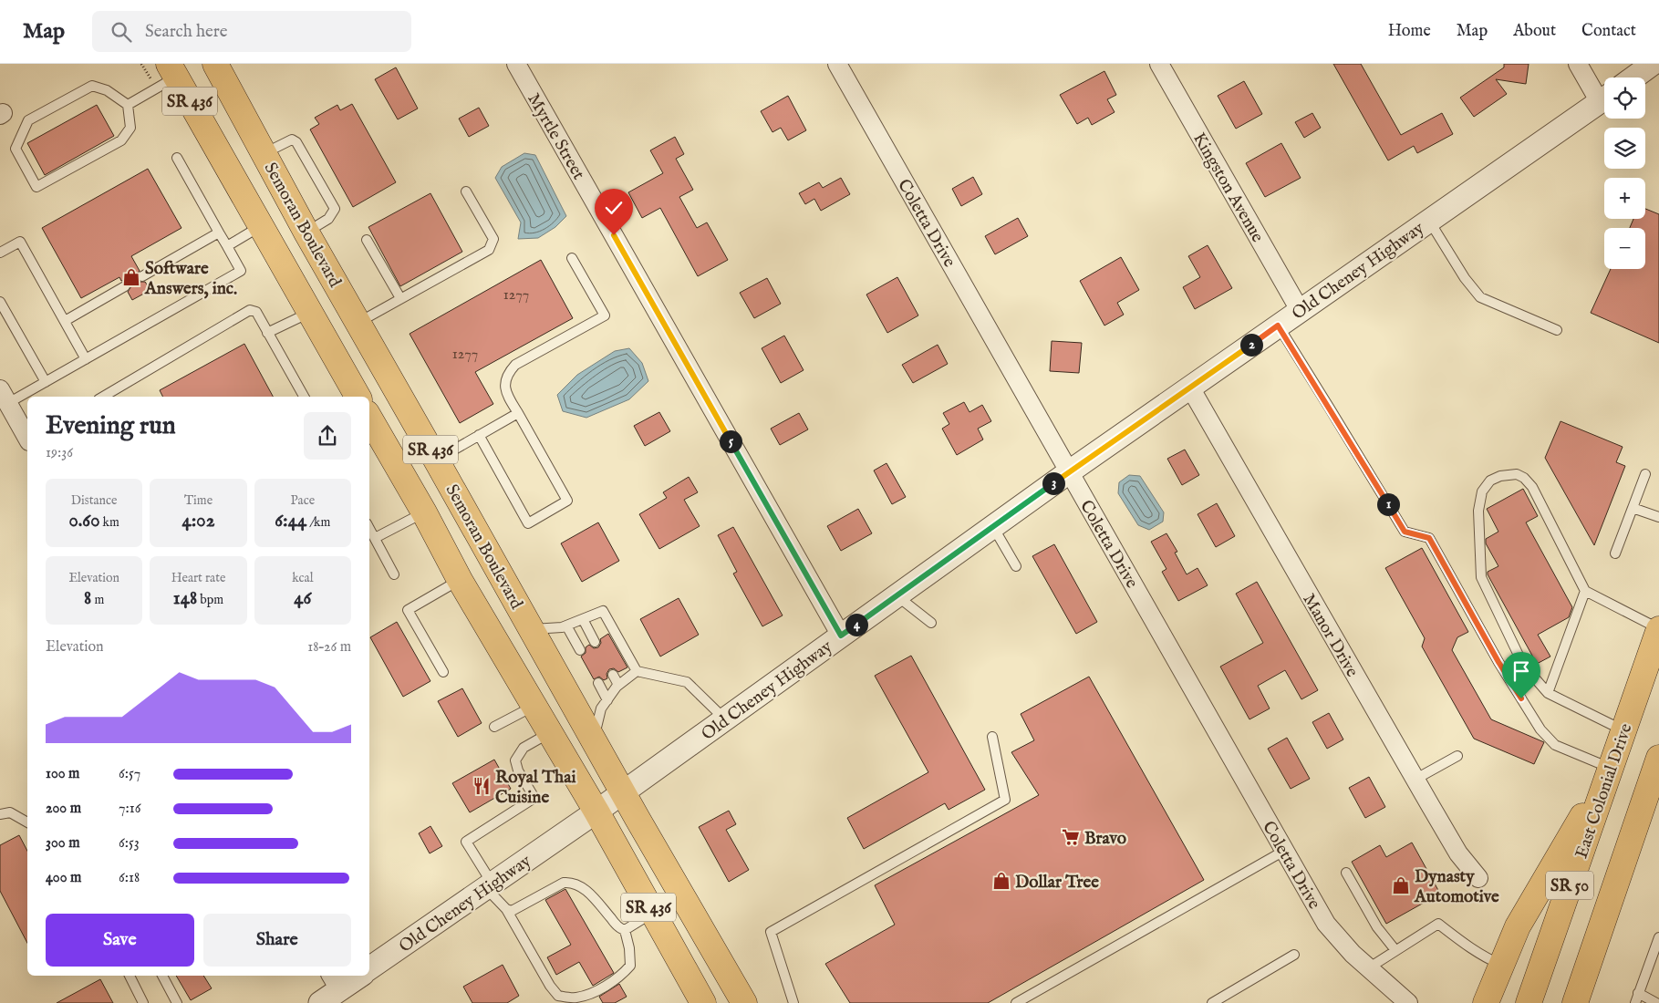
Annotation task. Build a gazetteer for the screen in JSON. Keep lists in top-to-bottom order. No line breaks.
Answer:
{"streets":{"main road":["SR 436","Semoran Boulevard","East Colonial Drive","SR 50"],"street":["Myrtle Street","Kingston Avenue","Coletta Drive","Old Cheney Highway","Manor Drive"]},"crossings":[["SR 436","Old Cheney Highway"],["Myrtle Street","Old Cheney Highway"],["Kingston Avenue","Old Cheney Highway"],["Coletta Drive","Old Cheney Highway"],["Semoran Boulevard","Old Cheney Highway"],["Old Cheney Highway","Manor Drive"]],"places":{"shop":["Software Answers, inc.","Dollar Tree","Dynasty Automotive"],"restaurant":["Royal Thai Cuisine"],"supermarket":["Bravo"]},"house_numbers":["1277","1277"],"page":{"header":"Map","search":"Search here","nav":["Home","Map","About","Contact"],"map_buttons":["+","−"],"pins":["2","5","3","1","4"],"heading":["Evening run","19:36"],"stats":[["Distance","0.60 km"],["Time","4:02"],["Pace","6:44 /km"],["Elevation","8 m"],["Heart rate","148 bpm"],["kcal","46"]],"chart":["Elevation","18–26 m"],"list":[{"name":"100 m","note":"6:57"},{"name":"200 m","note":"7:16"},{"name":"300 m","note":"6:53"},{"name":"400 m","note":"6:18"}],"buttons":["Save","Share"]}}
